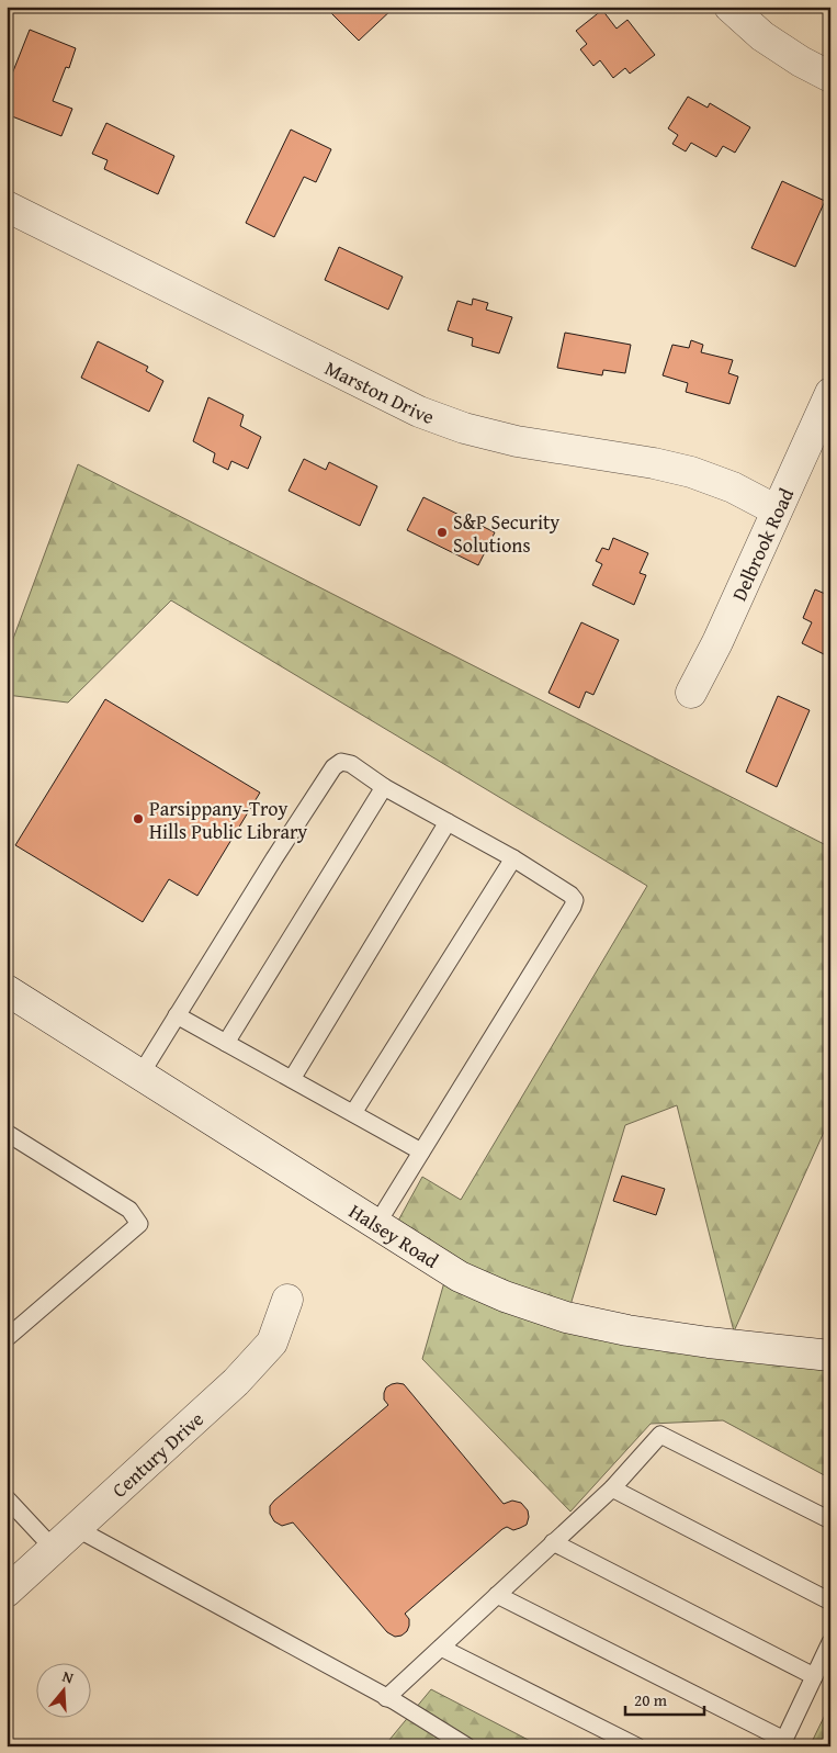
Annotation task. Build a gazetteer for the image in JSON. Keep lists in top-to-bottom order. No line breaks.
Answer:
{"streets":{"street":["Marston Drive","Delbrook Road","Halsey Road","Century Drive"]},"crossings":[["Marston Drive","Delbrook Road"]],"places":["S&P Security Solutions","Parsippany-Troy Hills Public Library"],"scale_bar":"20 m","north":"top"}
